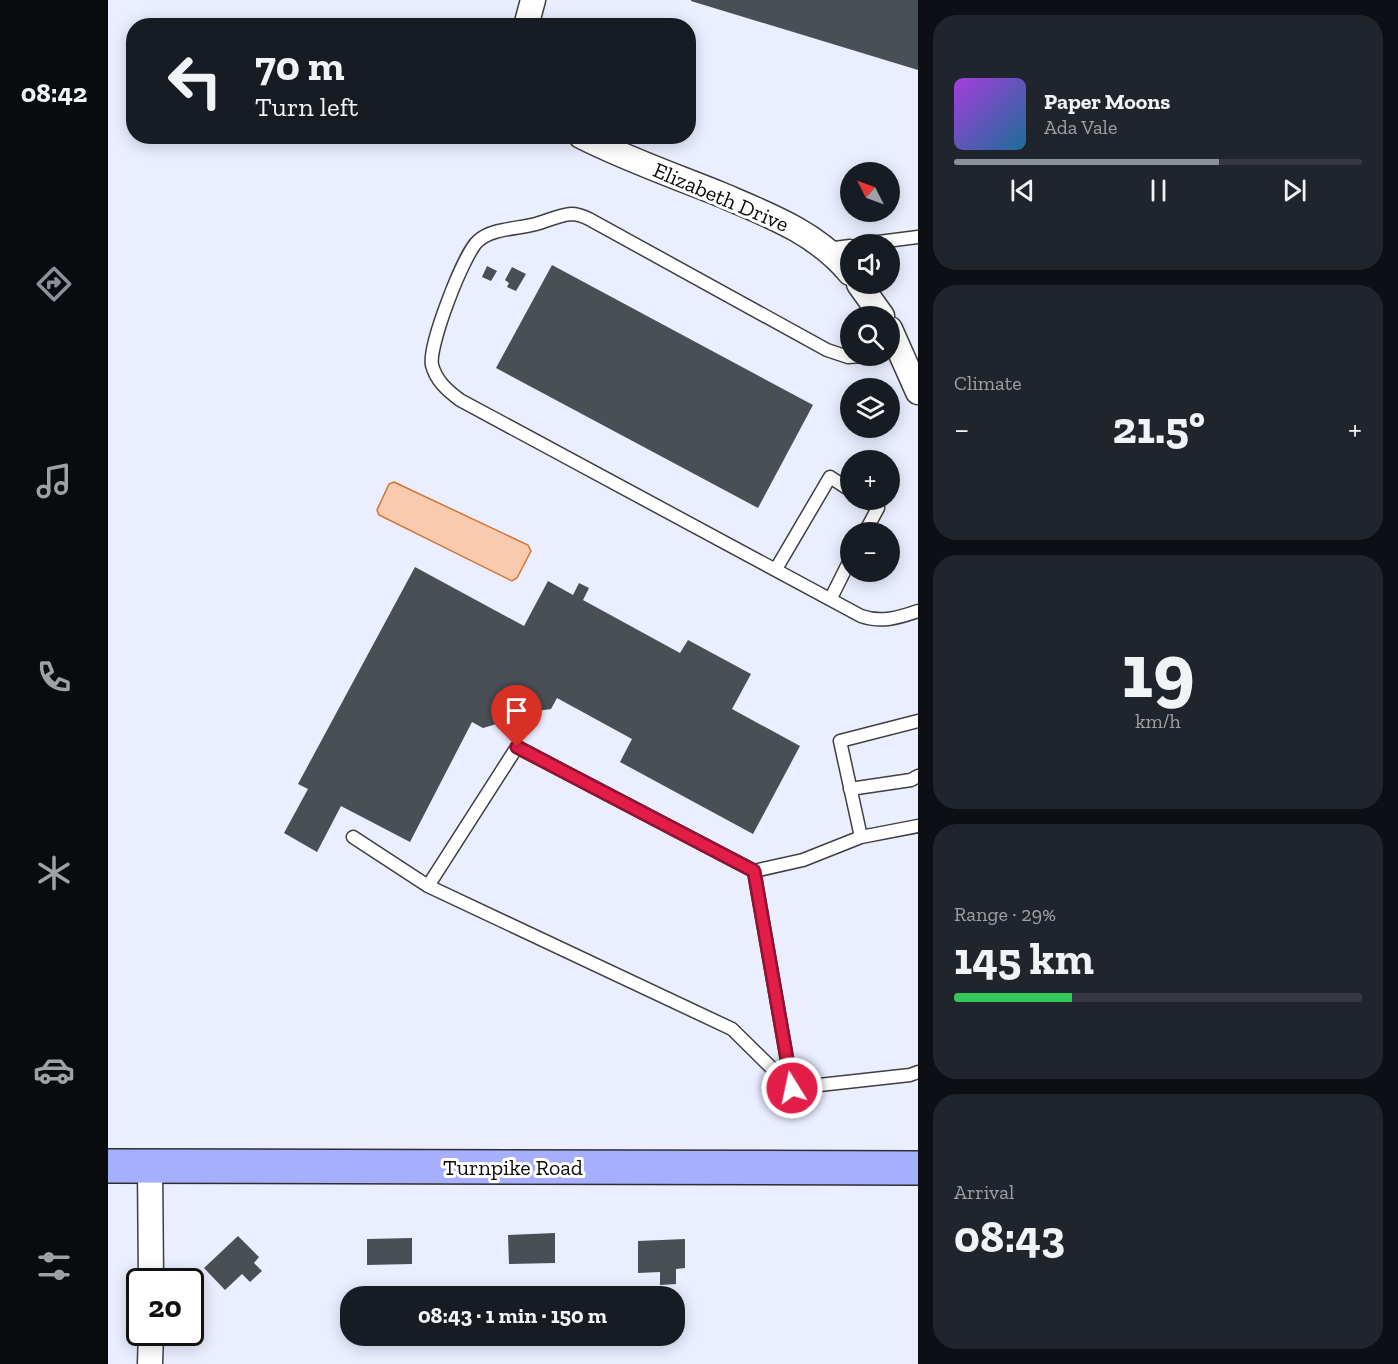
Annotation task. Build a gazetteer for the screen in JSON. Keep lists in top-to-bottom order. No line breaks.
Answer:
{"streets":{"main road":["Turnpike Road"],"street":["Elizabeth Drive"]},"north":"top left","page":{"tabs":"08:42","turn":["70 m","Turn left"],"song":["Paper Moons","Ada Vale"],"map_buttons":["+","−"],"tile":["Climate",["19","km/h"],["Range · 29%","145 km"],["Arrival","08:43"]],"heat":["−","21.5°","+"],"limit":"20","trip":"08:43 · 1 min · 150 m"}}
